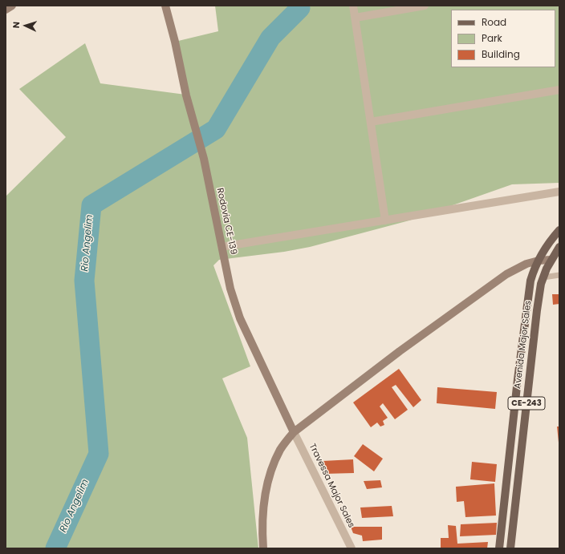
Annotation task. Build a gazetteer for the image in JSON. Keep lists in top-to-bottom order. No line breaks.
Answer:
{"streets":{"main road":["Avenida Major Sales","CE-243"],"street":["Rodovia CE-139","Travessa Major Sales"]},"crossings":[["Rodovia CE-139","Travessa Major Sales"],["Avenida Major Sales","CE-243"]],"water":["Rio Angelim"],"legend":["Road","Park","Building"],"north":"left"}
